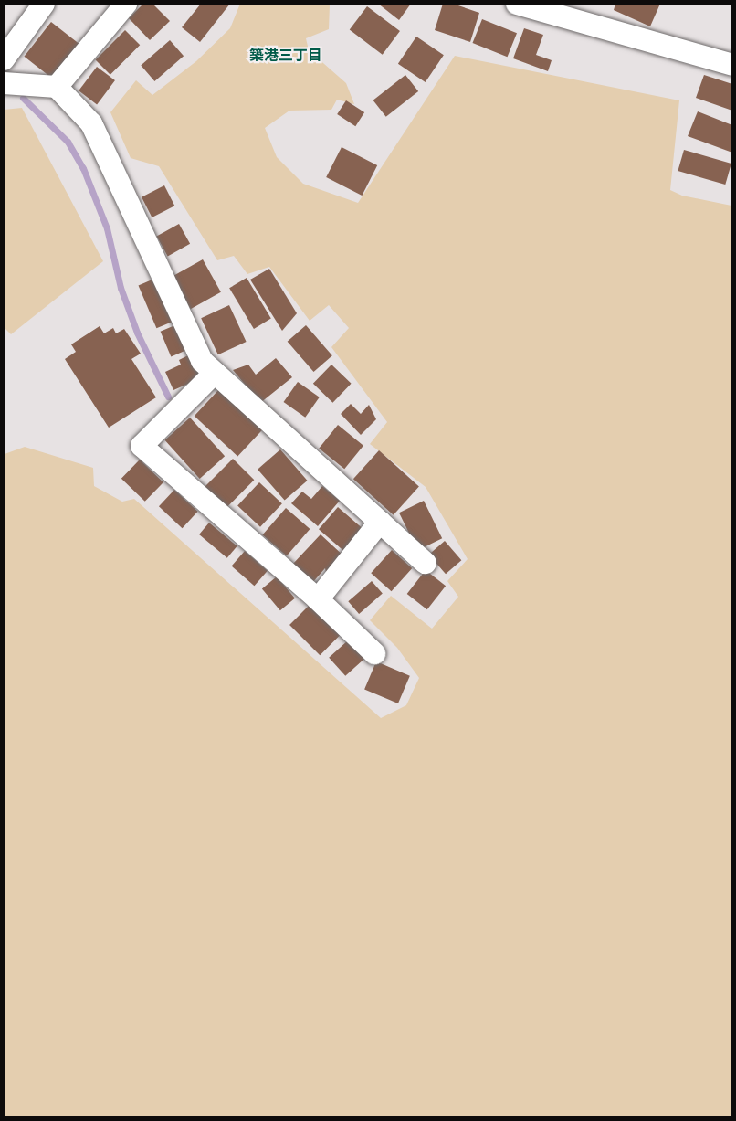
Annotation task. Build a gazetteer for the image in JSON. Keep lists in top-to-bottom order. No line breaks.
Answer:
{"districts":["築港三丁目"]}
